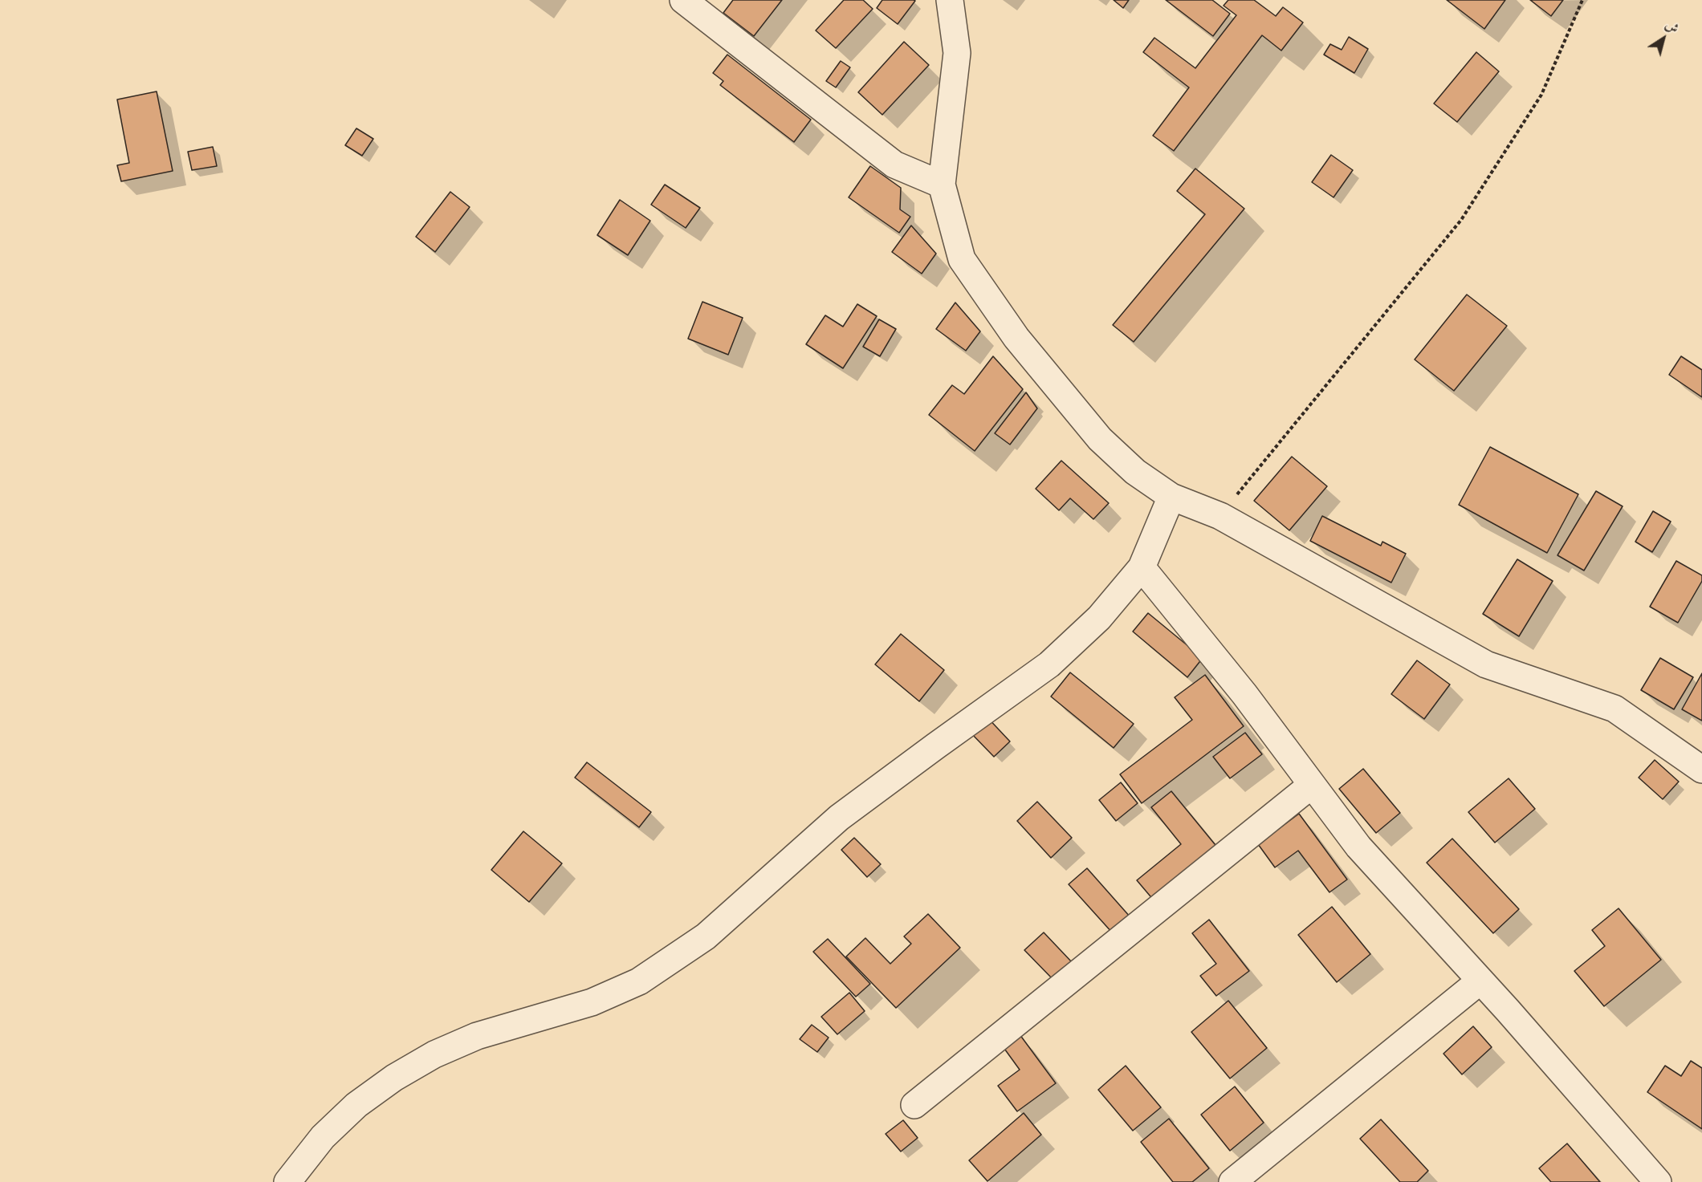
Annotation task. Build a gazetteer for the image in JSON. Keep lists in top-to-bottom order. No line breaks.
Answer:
{"north":"top right"}
